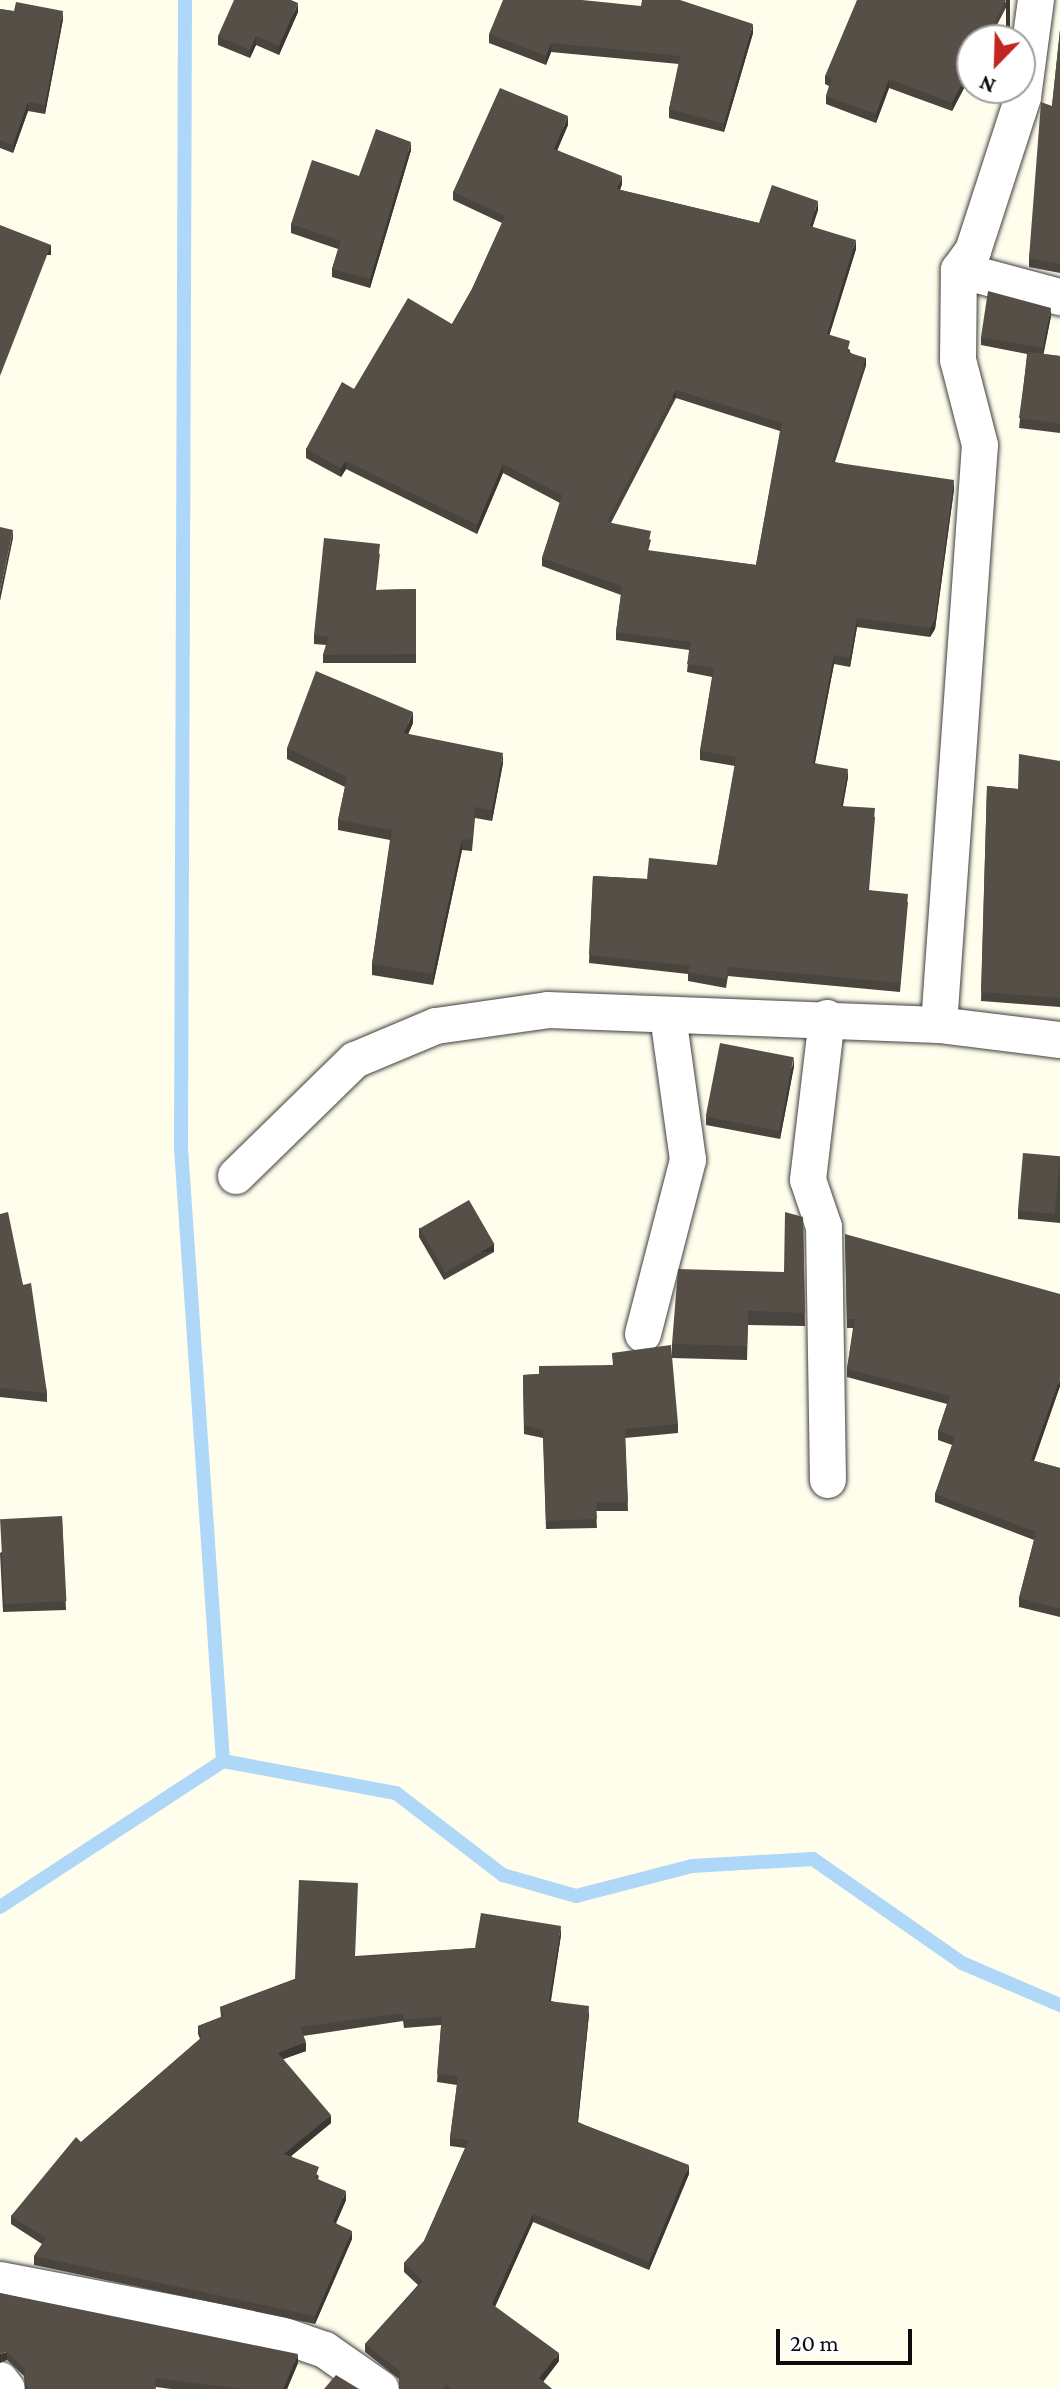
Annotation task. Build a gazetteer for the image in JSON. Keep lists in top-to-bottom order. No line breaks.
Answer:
{"scale_bar":"20 m","north":"bottom left"}
